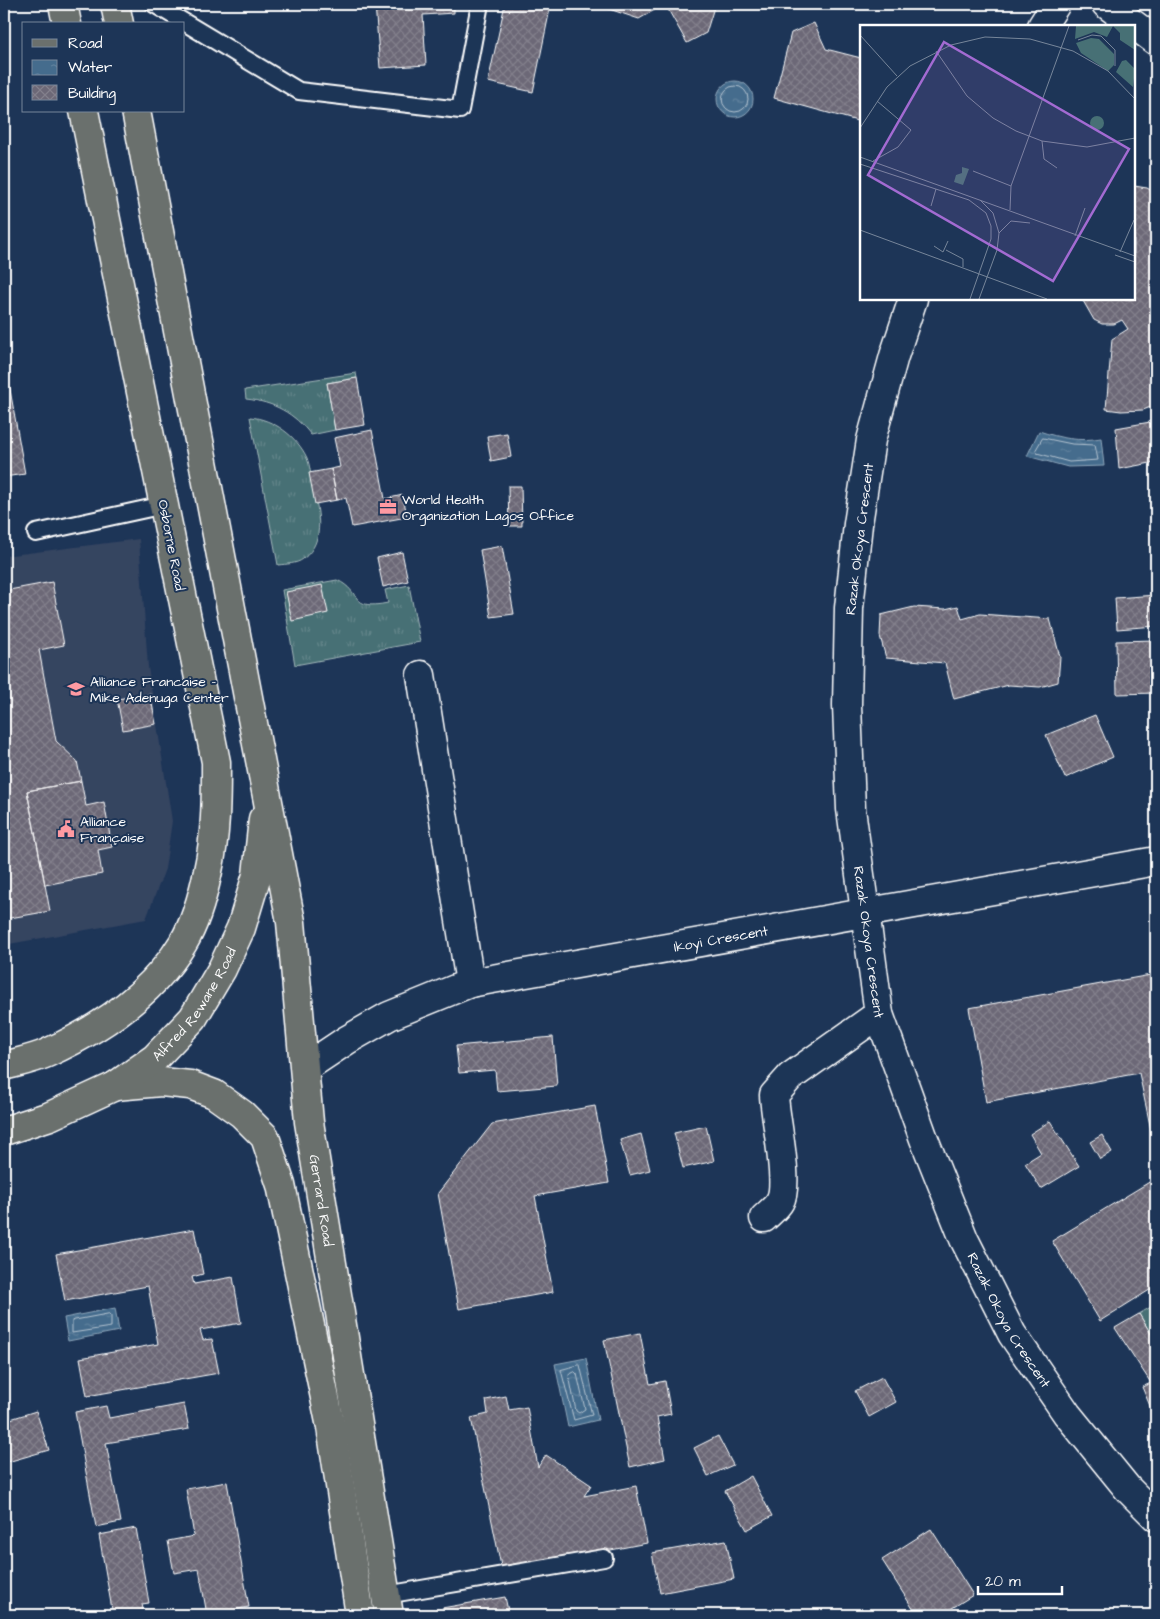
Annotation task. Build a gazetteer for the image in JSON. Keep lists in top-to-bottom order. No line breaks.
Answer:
{"streets":{"main road":["Osborne Road","Alfred Rewane Road","Gerrard Road"],"street":["Razak Okoya Crescent","Ikoyi Crescent"]},"crossings":[["Razak Okoya Crescent","Ikoyi Crescent"],["Ikoyi Crescent","Gerrard Road"],["Alfred Rewane Road","Gerrard Road"]],"places":{"office":["World Health Organization Lagos Office"],"school or university":["Alliance Francaise - Mike Adenuga Center"],"public building":["Alliance Française"]},"legend":["Road","Water","Building"],"scale_bar":"20 m"}
